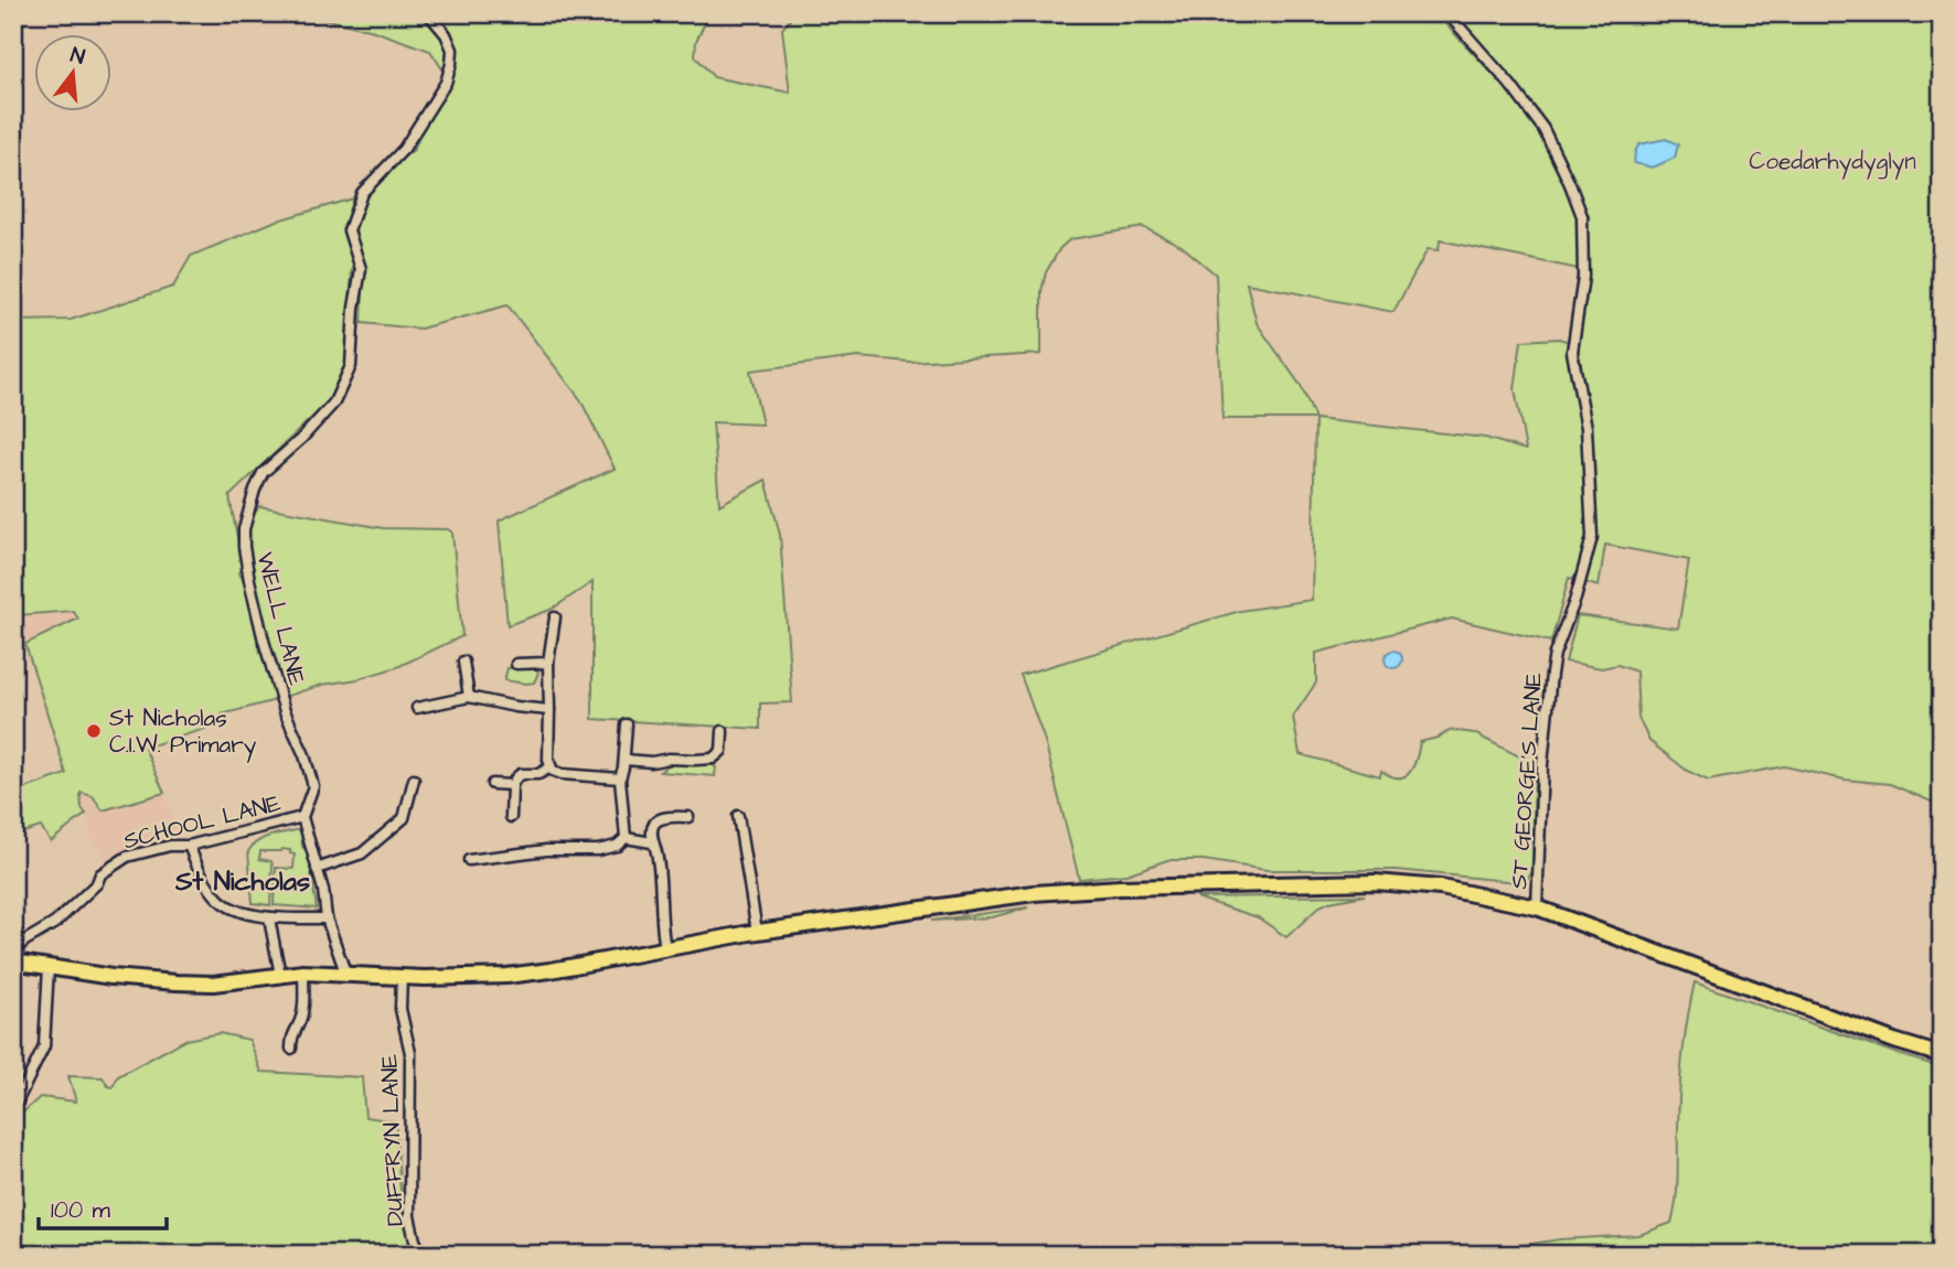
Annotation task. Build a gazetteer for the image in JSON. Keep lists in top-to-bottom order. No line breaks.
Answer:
{"streets":{"street":["WELL LANE","ST GEORGE'S LANE","SCHOOL LANE","DUFFRYN LANE"]},"crossings":[["WELL LANE","SCHOOL LANE"]],"districts":["St Nicholas"],"parks":["Coedarhydyglyn"],"places":["St Nicholas C.I.W. Primary"],"scale_bar":"100 m","north":"top"}
